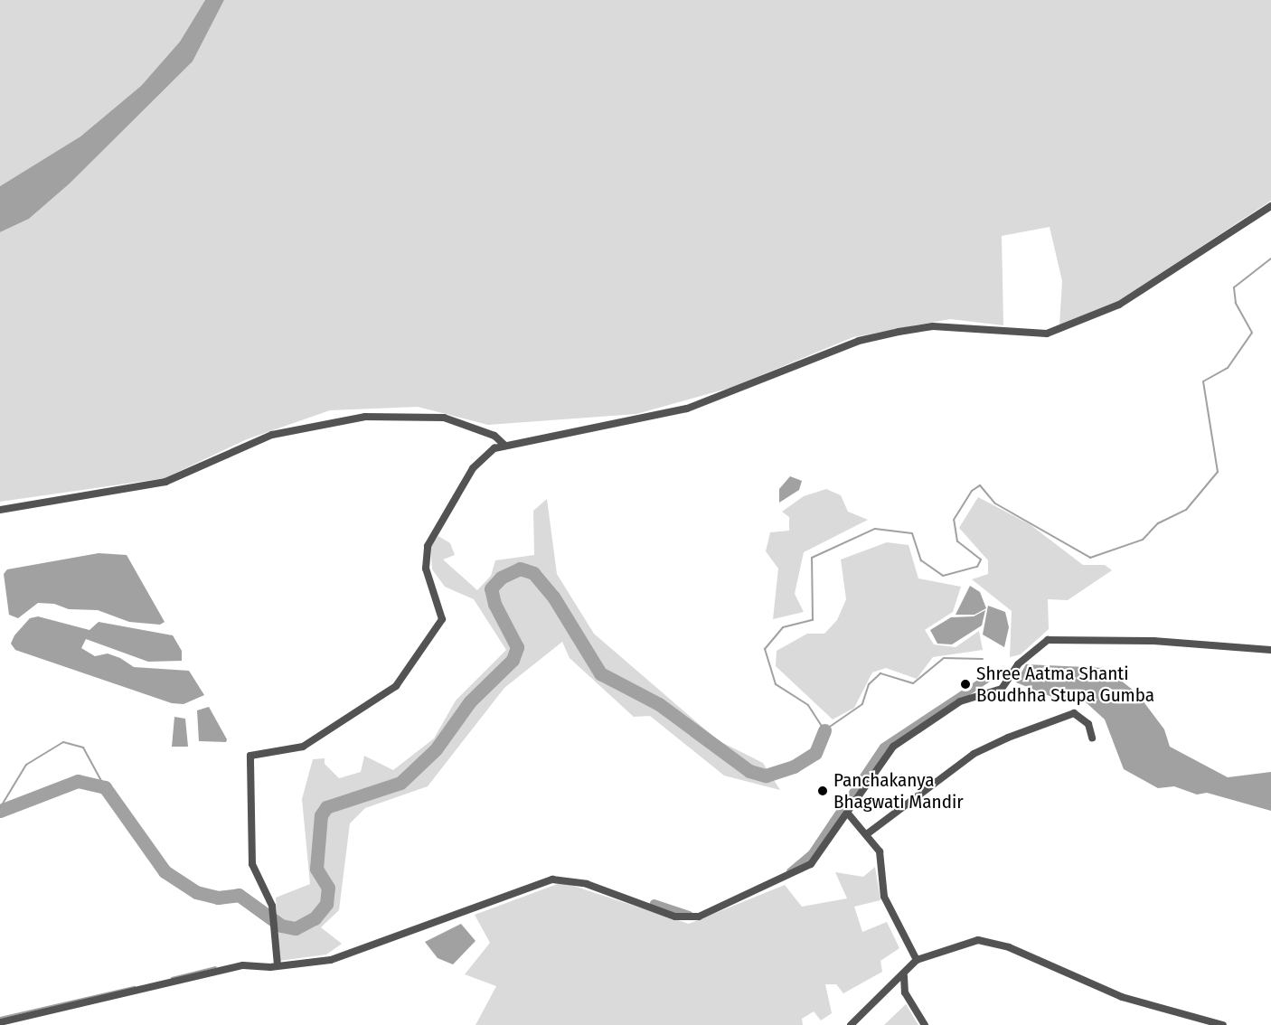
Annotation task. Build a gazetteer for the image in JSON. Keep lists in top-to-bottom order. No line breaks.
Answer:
{"places":["Shree Aatma Shanti Boudhha Stupa Gumba","Panchakanya Bhagwati Mandir"]}
